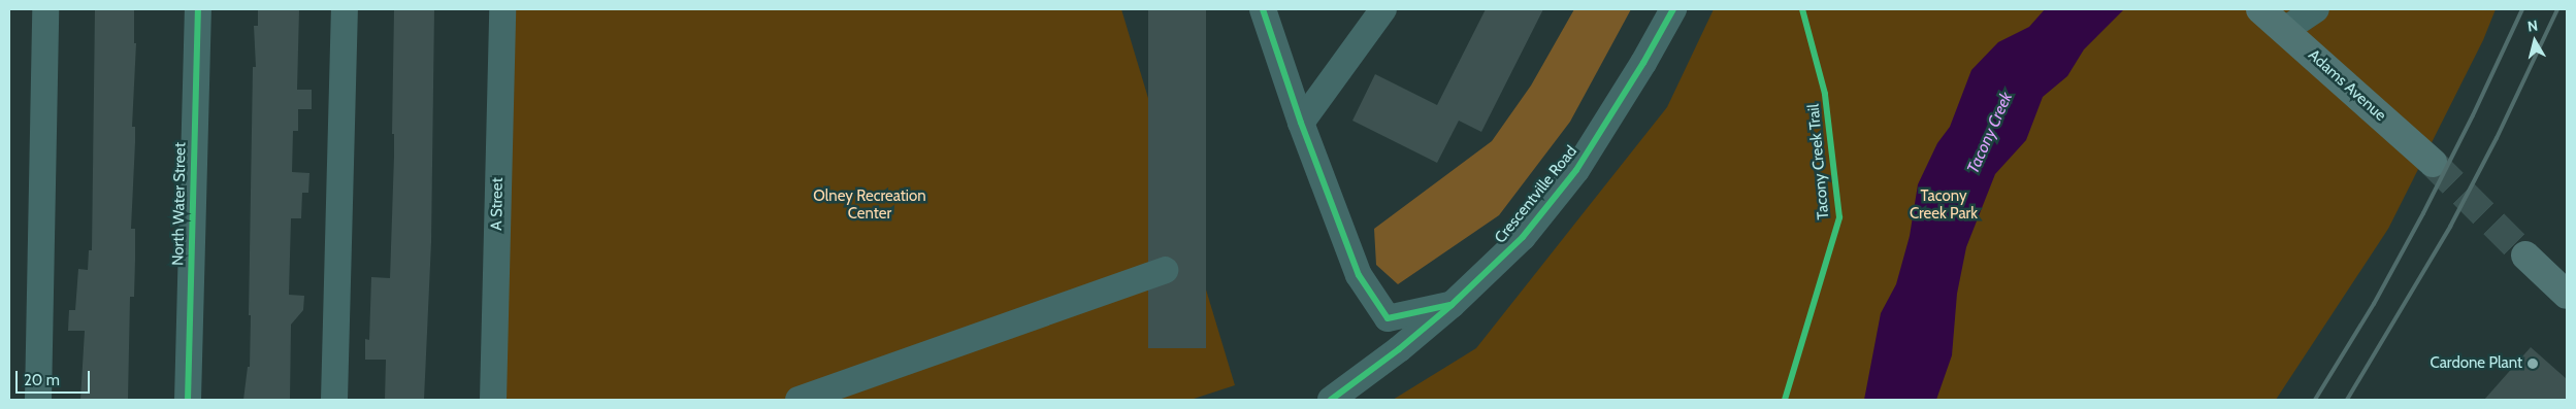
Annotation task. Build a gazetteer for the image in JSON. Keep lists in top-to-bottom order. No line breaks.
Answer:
{"streets":{"highway":["Adams Avenue"],"street":["Crescentville Road","North Water Street","A Street"],"cycle path":["Tacony Creek Trail"]},"water":["Tacony Creek"],"parks":["Olney Recreation Center","Tacony Creek Park"],"places":["Cardone Plant"],"scale_bar":"20 m","north":"top"}
